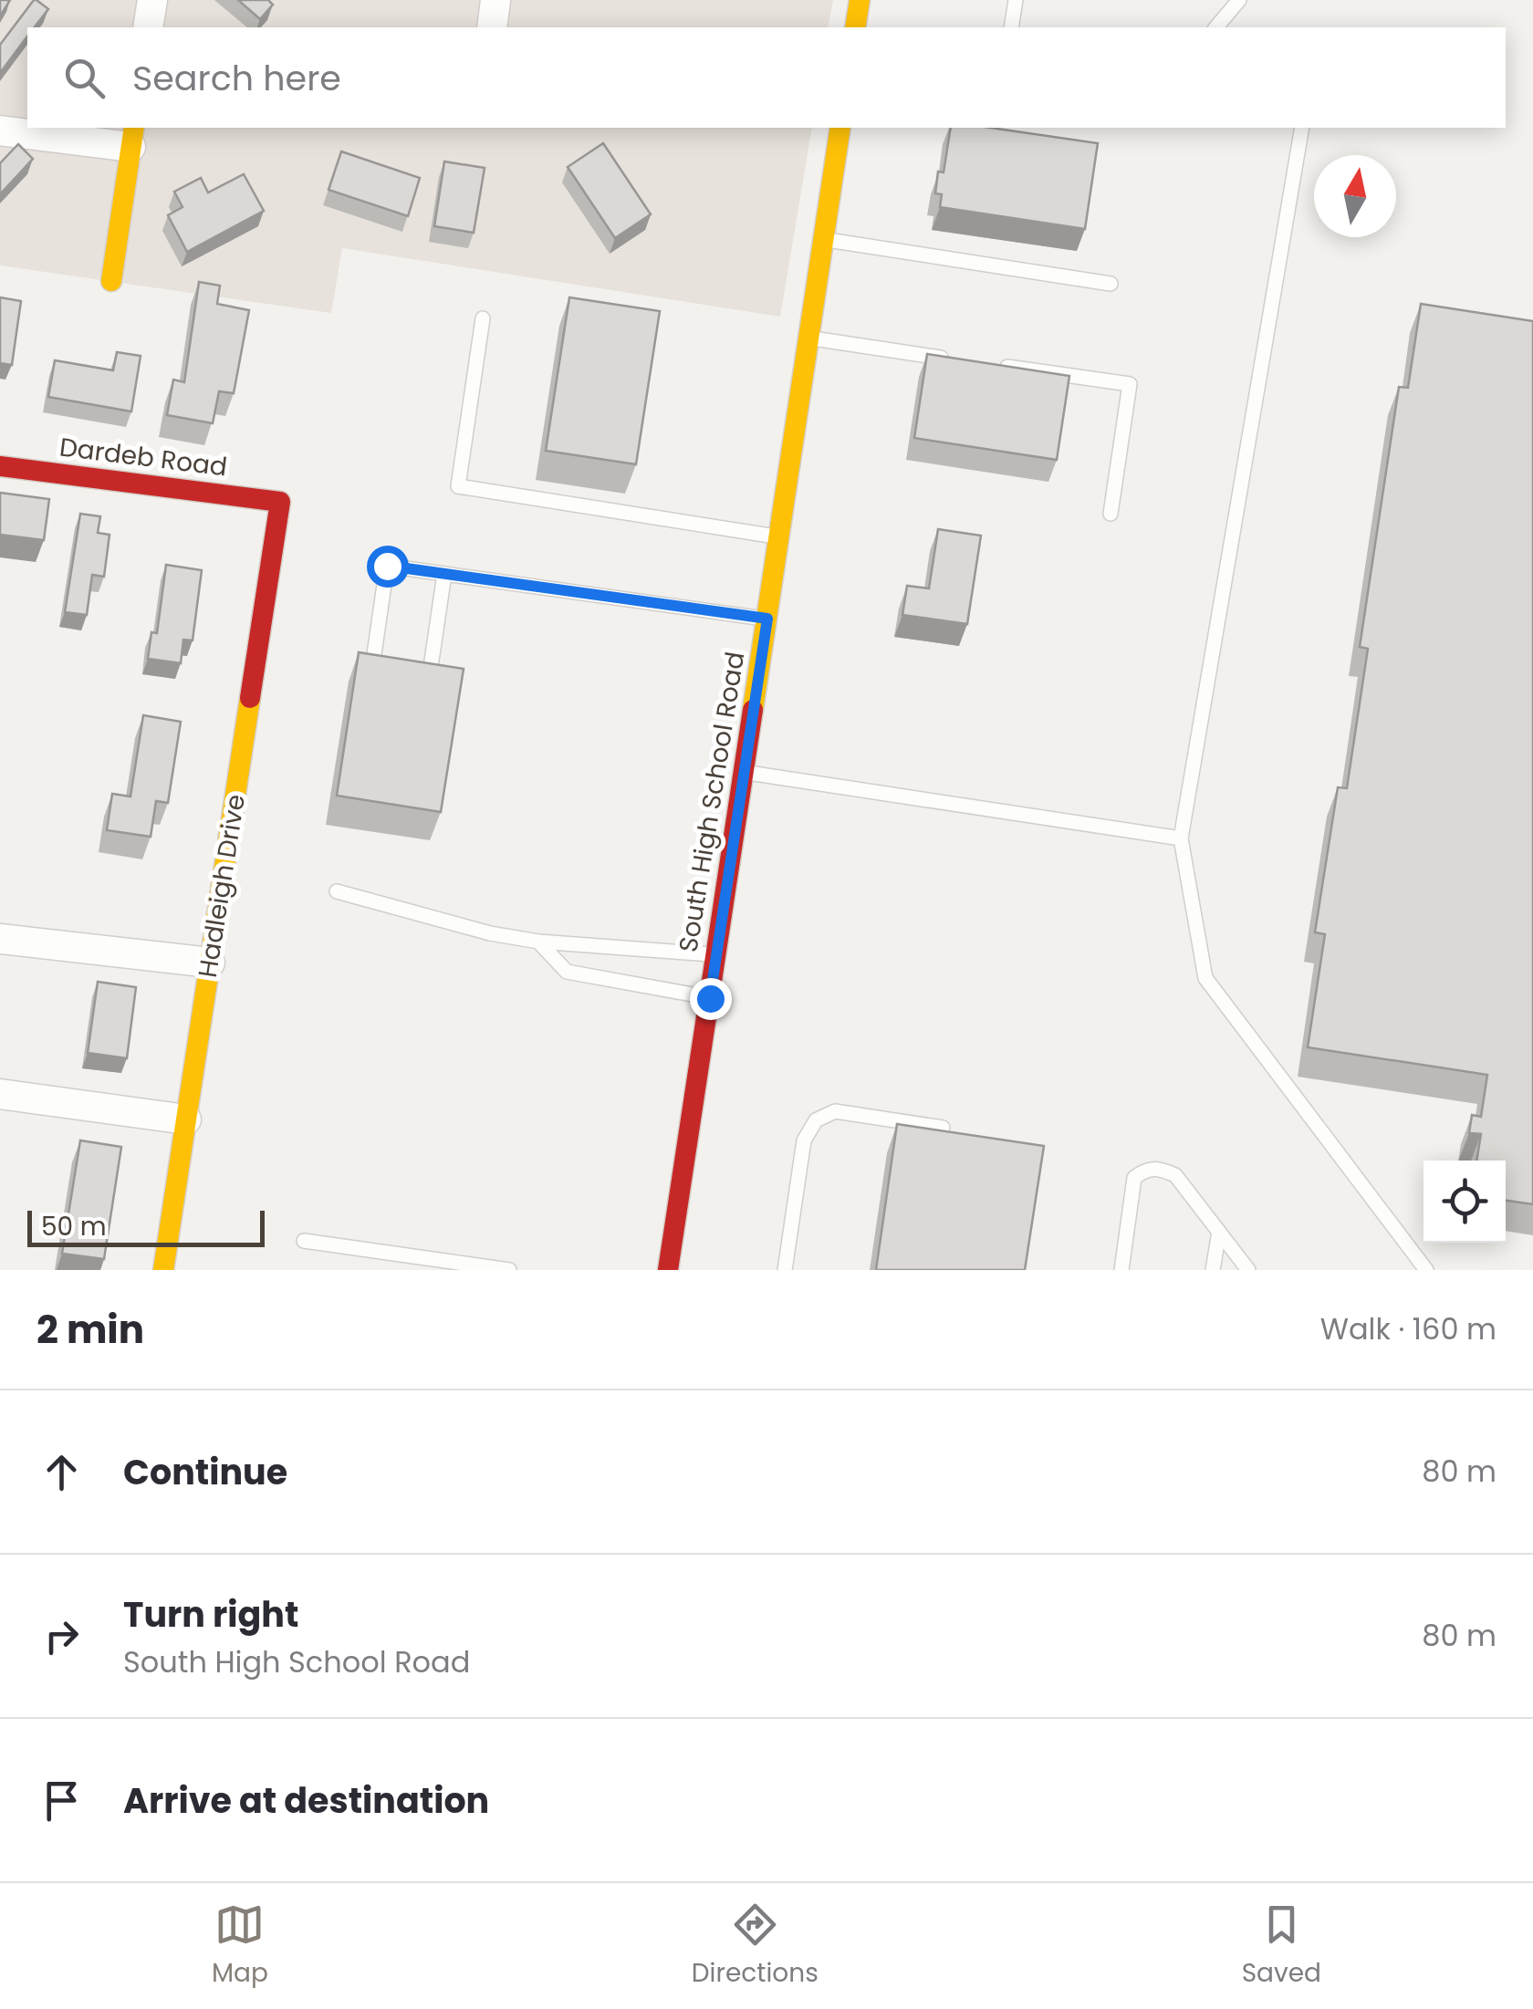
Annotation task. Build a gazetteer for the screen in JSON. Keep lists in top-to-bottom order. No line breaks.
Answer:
{"streets":{"street":["Dardeb Road","South High School Road","Hadleigh Drive"]},"crossings":[["Dardeb Road","Hadleigh Drive"]],"scale_bar":"50 m","north":"top","page":{"search":"Search here","scale":"50 m","heading":["2 min","Walk · 160 m"],"list":[["Continue","80 m"],["Turn right","South High School Road","80 m"],"Arrive at destination"],"nav":["Map","Directions","Saved"]}}
